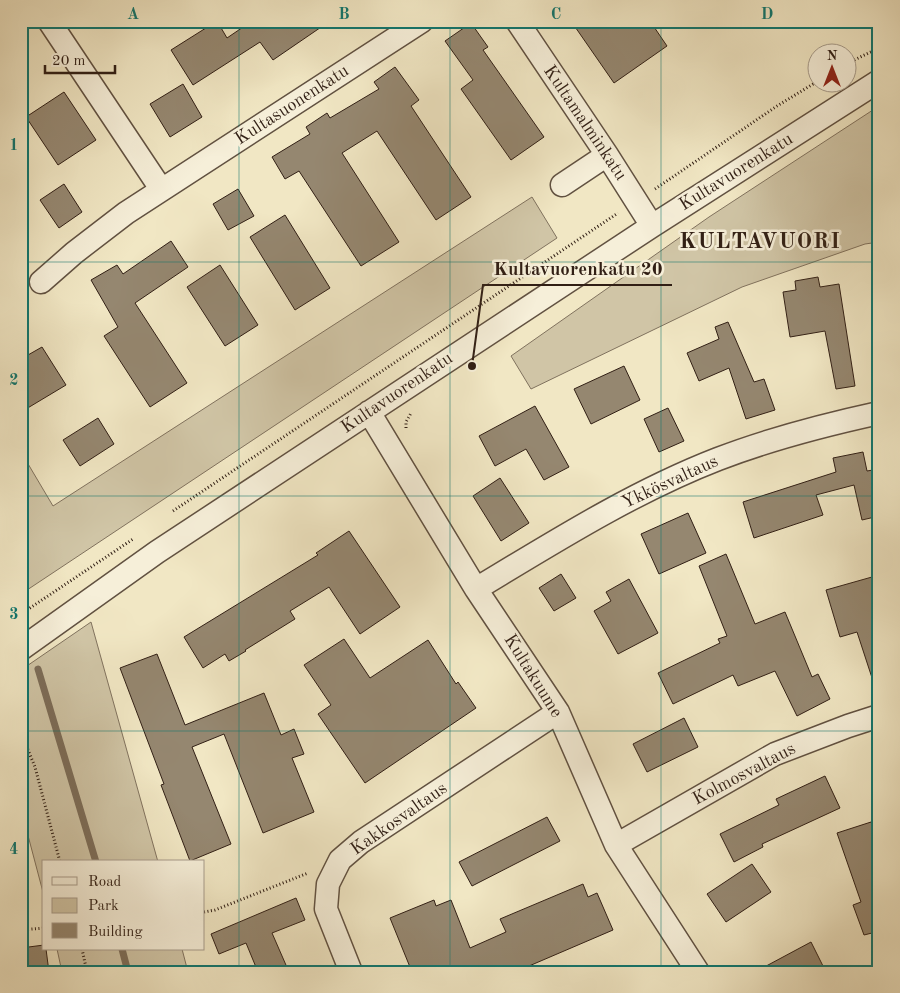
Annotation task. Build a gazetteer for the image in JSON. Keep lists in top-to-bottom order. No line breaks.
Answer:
{"streets":{"street":["Kultasuonenkatu","Kultamalminkatu","Kultavuorenkatu","Ykkösvaltaus","Kultakuume","Kolmosvaltaus","Kakkosvaltaus"]},"crossings":[["Kultamalminkatu","Kultavuorenkatu"],["Kultavuorenkatu","Kultakuume"],["Ykkösvaltaus","Kultakuume"],["Kultakuume","Kolmosvaltaus"],["Kultakuume","Kakkosvaltaus"]],"districts":["KULTAVUORI"],"places":["Kultavuorenkatu 20"],"legend":["Road","Park","Building"],"scale_bar":"20 m","north":"top","grid":{"columns":["A","B","C","D"],"rows":["1","2","3","4"]}}
